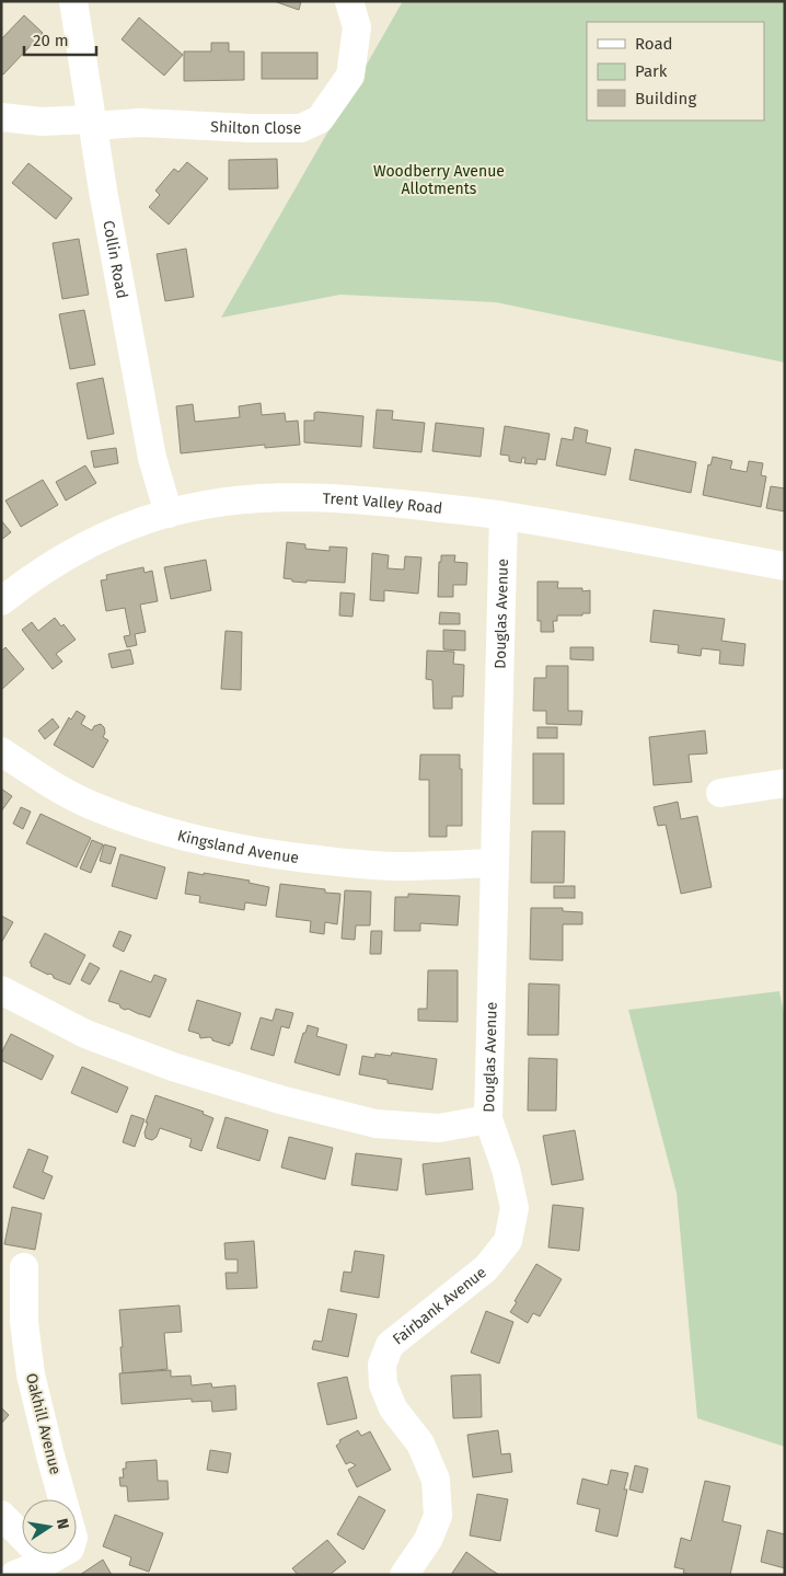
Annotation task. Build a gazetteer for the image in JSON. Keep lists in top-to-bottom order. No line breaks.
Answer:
{"streets":{"street":["Shilton Close","Collin Road","Trent Valley Road","Douglas Avenue","Kingsland Avenue","Fairbank Avenue","Oakhill Avenue"]},"crossings":[["Shilton Close","Collin Road"],["Collin Road","Trent Valley Road"],["Trent Valley Road","Douglas Avenue"],["Douglas Avenue","Kingsland Avenue"],["Douglas Avenue","Fairbank Avenue"]],"parks":["Woodberry Avenue Allotments"],"legend":["Road","Park","Building"],"scale_bar":"20 m","north":"right"}
